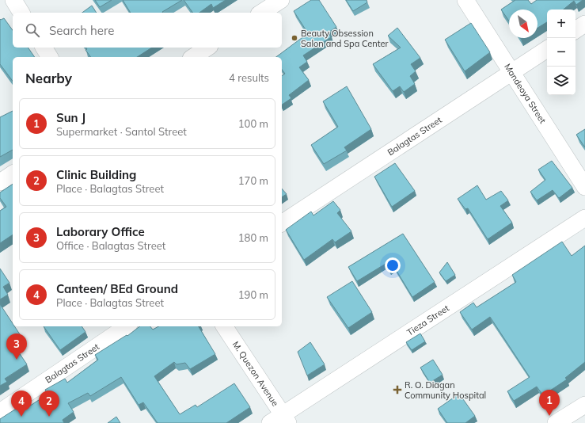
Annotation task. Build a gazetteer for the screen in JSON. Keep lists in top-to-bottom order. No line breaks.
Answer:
{"streets":{"street":["Mandeoya Street","Balagtas Street","Tieza Street","M. Quezon Avenue"]},"crossings":[["Mandeoya Street","Balagtas Street"],["Tieza Street","M. Quezon Avenue"]],"places":{"other":["Beauty Obsession Salon and Spa Center"],"health":["R. O. Diagan Community Hospital"]},"north":"bottom right","page":{"map_buttons":["+","−"],"search":"Search here","heading":["Nearby","4 results"],"list":[{"mark":"1","name":"Sun J","note":"Supermarket · Santol Street","value":"100 m"},{"mark":"2","name":"Clinic Building","note":"Place · Balagtas Street","value":"170 m"},{"mark":"3","name":"Laborary Office","note":"Office · Balagtas Street","value":"180 m"},{"mark":"4","name":"Canteen/ BEd Ground","note":"Place · Balagtas Street","value":"190 m"}],"pins":["3","1","2","4"]}}
